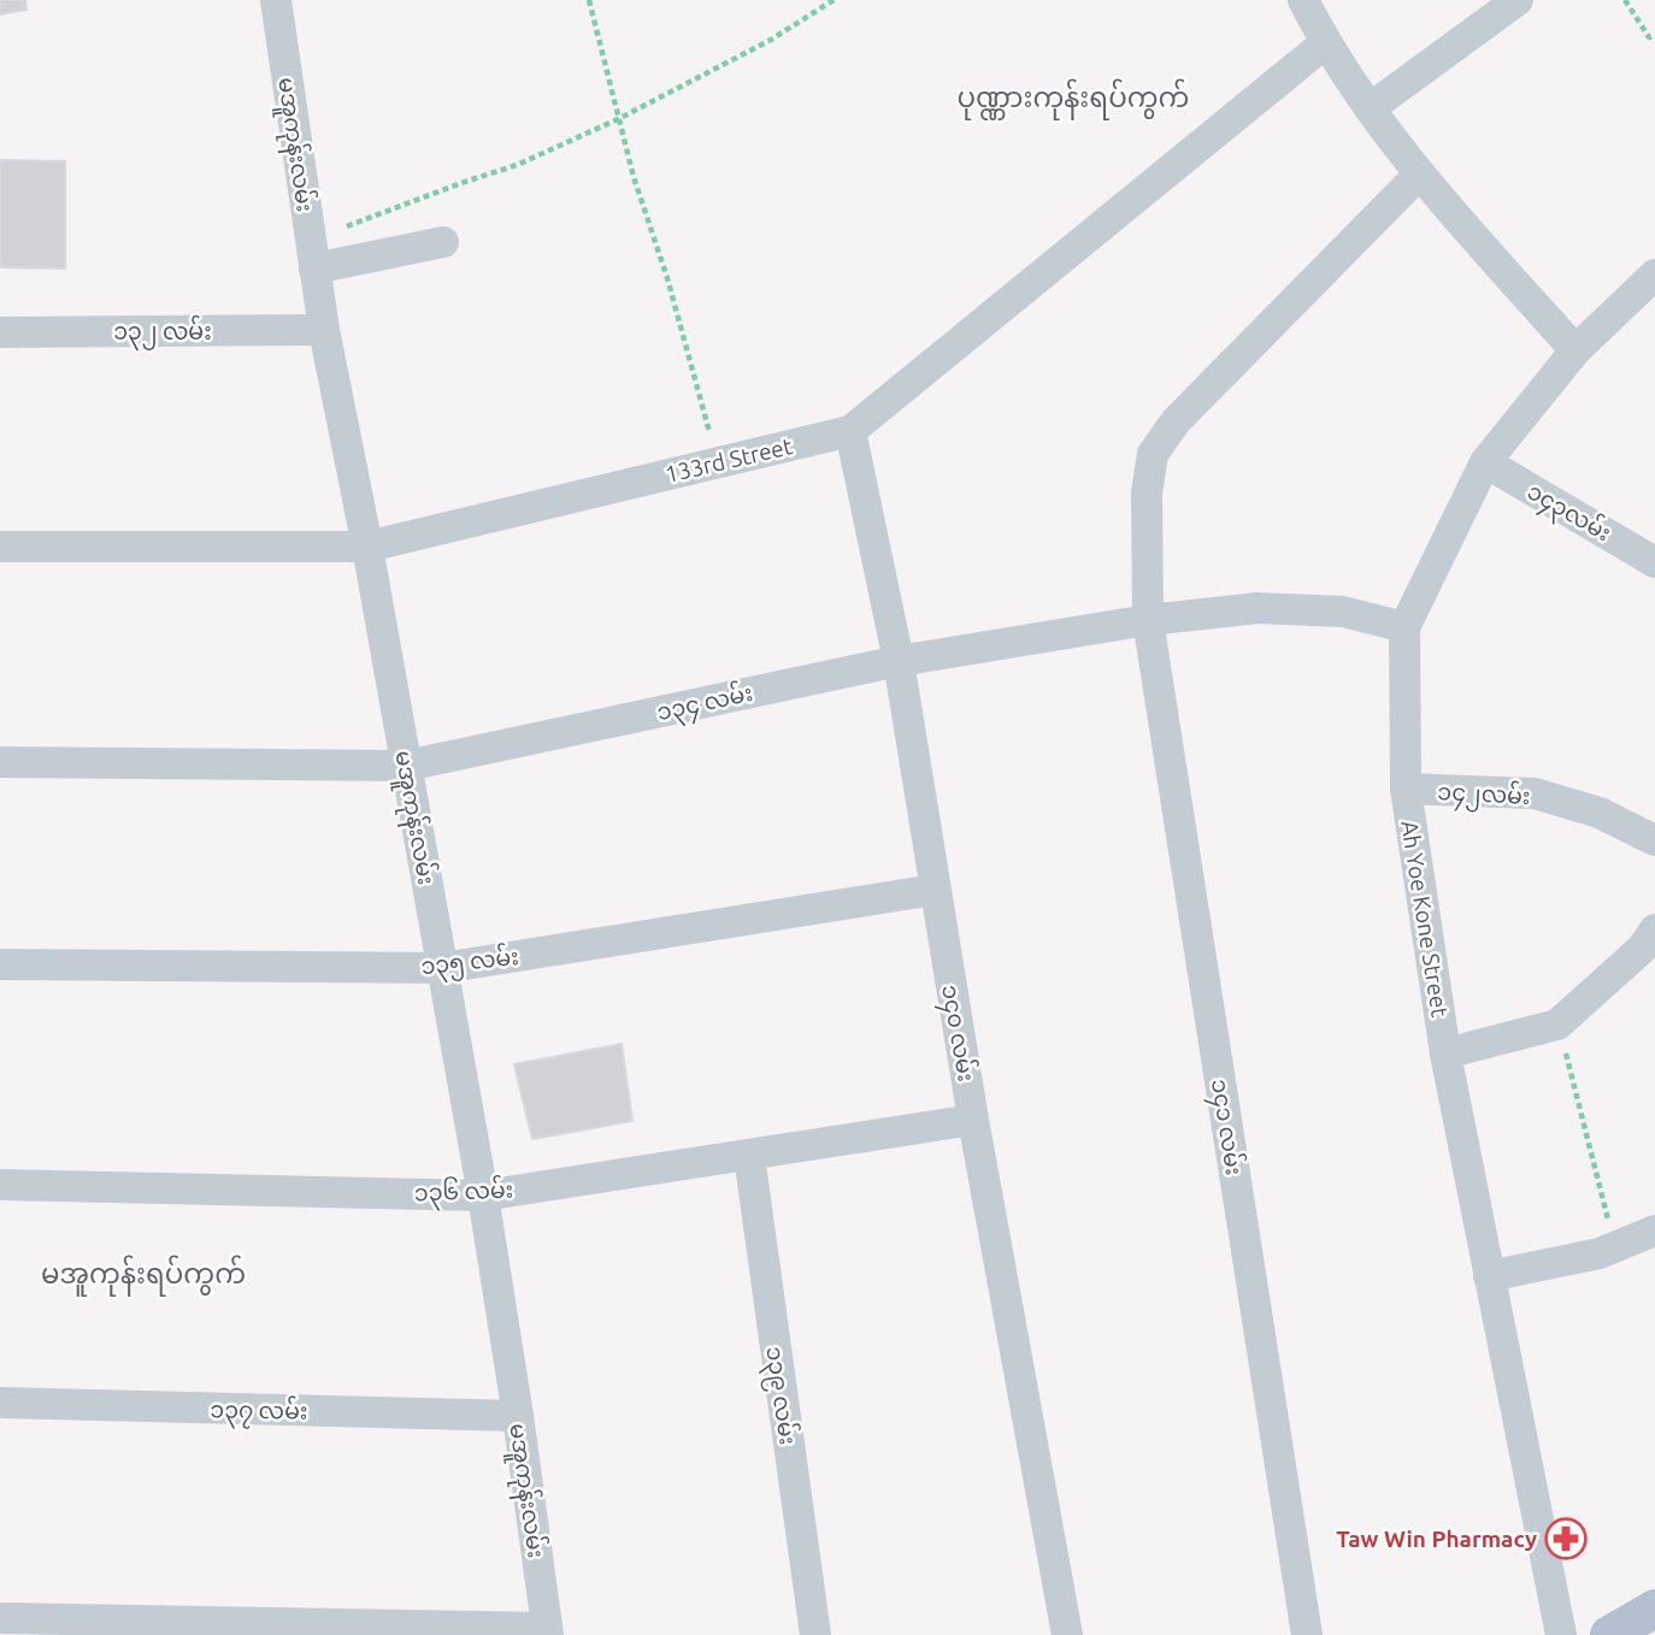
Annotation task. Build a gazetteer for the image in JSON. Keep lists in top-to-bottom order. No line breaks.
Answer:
{"streets":{"street":["မအူကုန်းလမ်း","၁၃၂ လမ်း","133rd Street","၁၄၃လမ်း","၁၃၄ လမ်း","၁၄၂လမ်း","Ah Yoe Kone Street","၁၃၅ လမ်း","၁၄၀ လမ်း","၁၄၁ လမ်း","၁၃၆ လမ်း","၁၃၉ လမ်း","၁၃၇ လမ်း"]},"crossings":[["မအူကုန်းလမ်း","၁၃၂ လမ်း"],["မအူကုန်းလမ်း","133rd Street"],["မအူကုန်းလမ်း","၁၃၄ လမ်း"],["မအူကုန်းလမ်း","၁၃၅ လမ်း"],["မအူကုန်းလမ်း","၁၃၆ လမ်း"],["မအူကုန်းလမ်း","၁၃၇ လမ်း"],["133rd Street","၁၄၀ လမ်း"],["၁၄၃လမ်း","Ah Yoe Kone Street"],["၁၃၄ လမ်း","Ah Yoe Kone Street"],["၁၃၄ လမ်း","၁၄၀ လမ်း"],["၁၃၄ လမ်း","၁၄၁ လမ်း"],["၁၄၂လမ်း","Ah Yoe Kone Street"],["၁၃၅ လမ်း","၁၄၀ လမ်း"],["၁၄၀ လမ်း","၁၃၆ လမ်း"],["၁၃၆ လမ်း","၁၃၉ လမ်း"]],"districts":["ပုဏ္ဏားကုန်းရပ်ကွက်","မအူကုန်းရပ်ကွက်"],"places":{"pharmacy":["Taw Win Pharmacy"]}}
